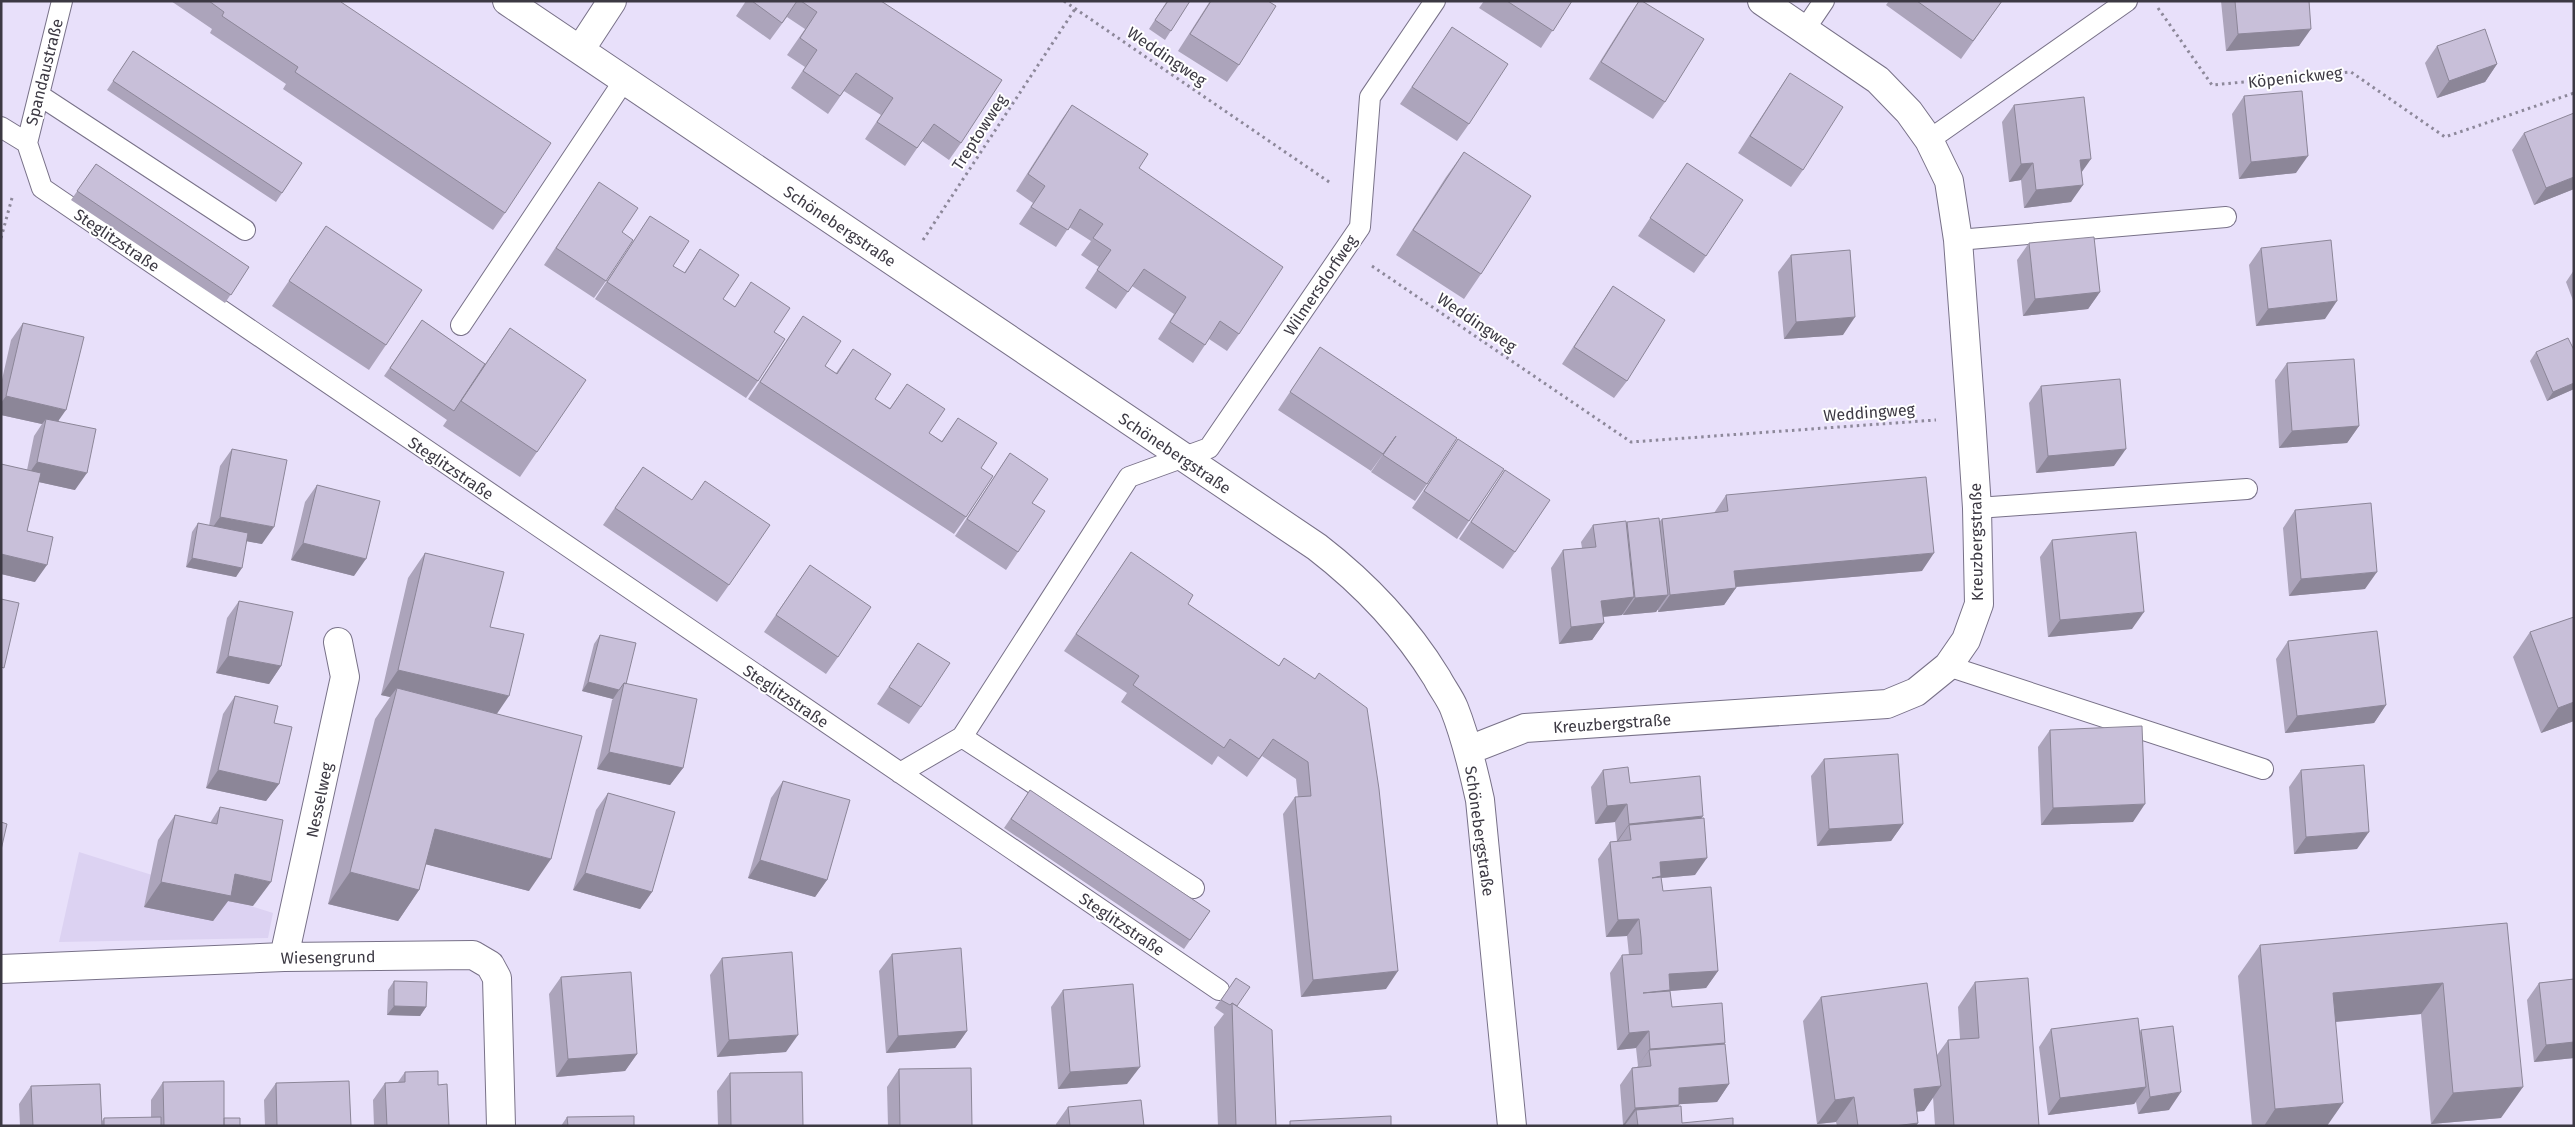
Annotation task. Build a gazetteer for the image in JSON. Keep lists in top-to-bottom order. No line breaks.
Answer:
{"streets":{"street":["Schönebergstraße","Kreuzbergstraße","Nesselweg","Wiesengrund"],"lane":["Spandaustraße","Steglitzstraße","Wilmersdorfweg"],"path":["Weddingweg","Köpenickweg","Treptowweg"]},"crossings":[["Weddingweg","Treptowweg"],["Weddingweg","Wilmersdorfweg"],["Weddingweg","Kreuzbergstraße"],["Spandaustraße","Steglitzstraße"],["Treptowweg","Schönebergstraße"],["Schönebergstraße","Wilmersdorfweg"],["Schönebergstraße","Kreuzbergstraße"],["Nesselweg","Wiesengrund"]]}
